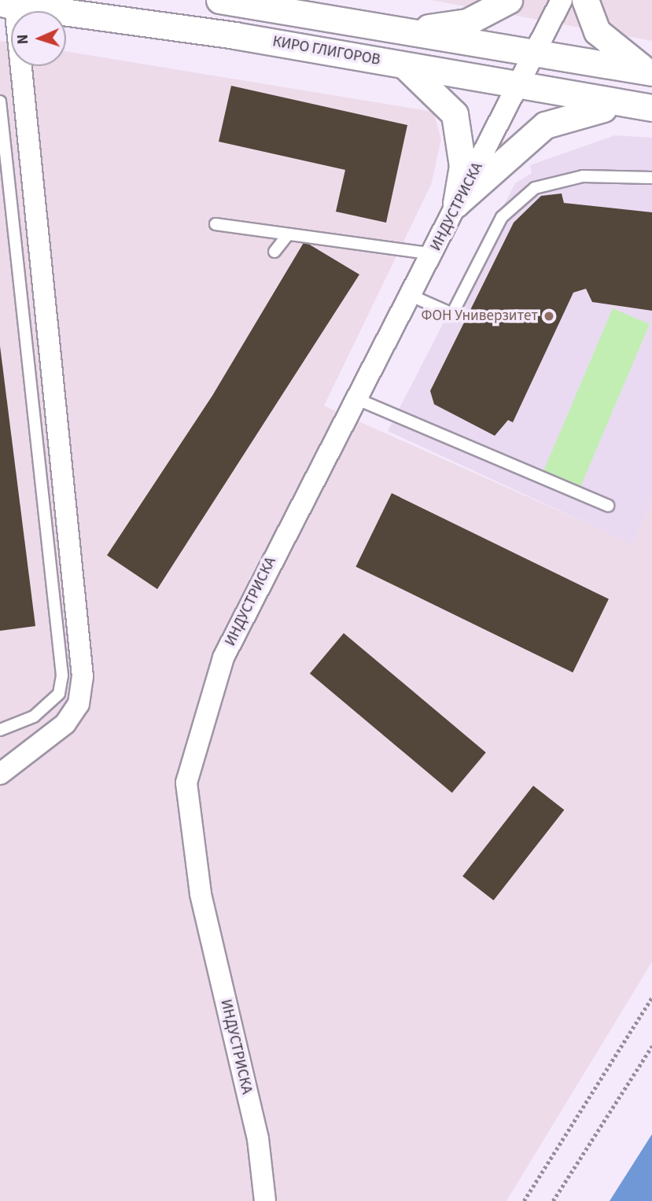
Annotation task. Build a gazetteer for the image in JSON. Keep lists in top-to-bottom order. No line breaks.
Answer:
{"streets":{"street":["КИРО ГЛИГОРОВ","ИНДУСТРИСКА"]},"crossings":[["КИРО ГЛИГОРОВ","ИНДУСТРИСКА"]],"places":["ФОН Универзитет"],"north":"left"}
